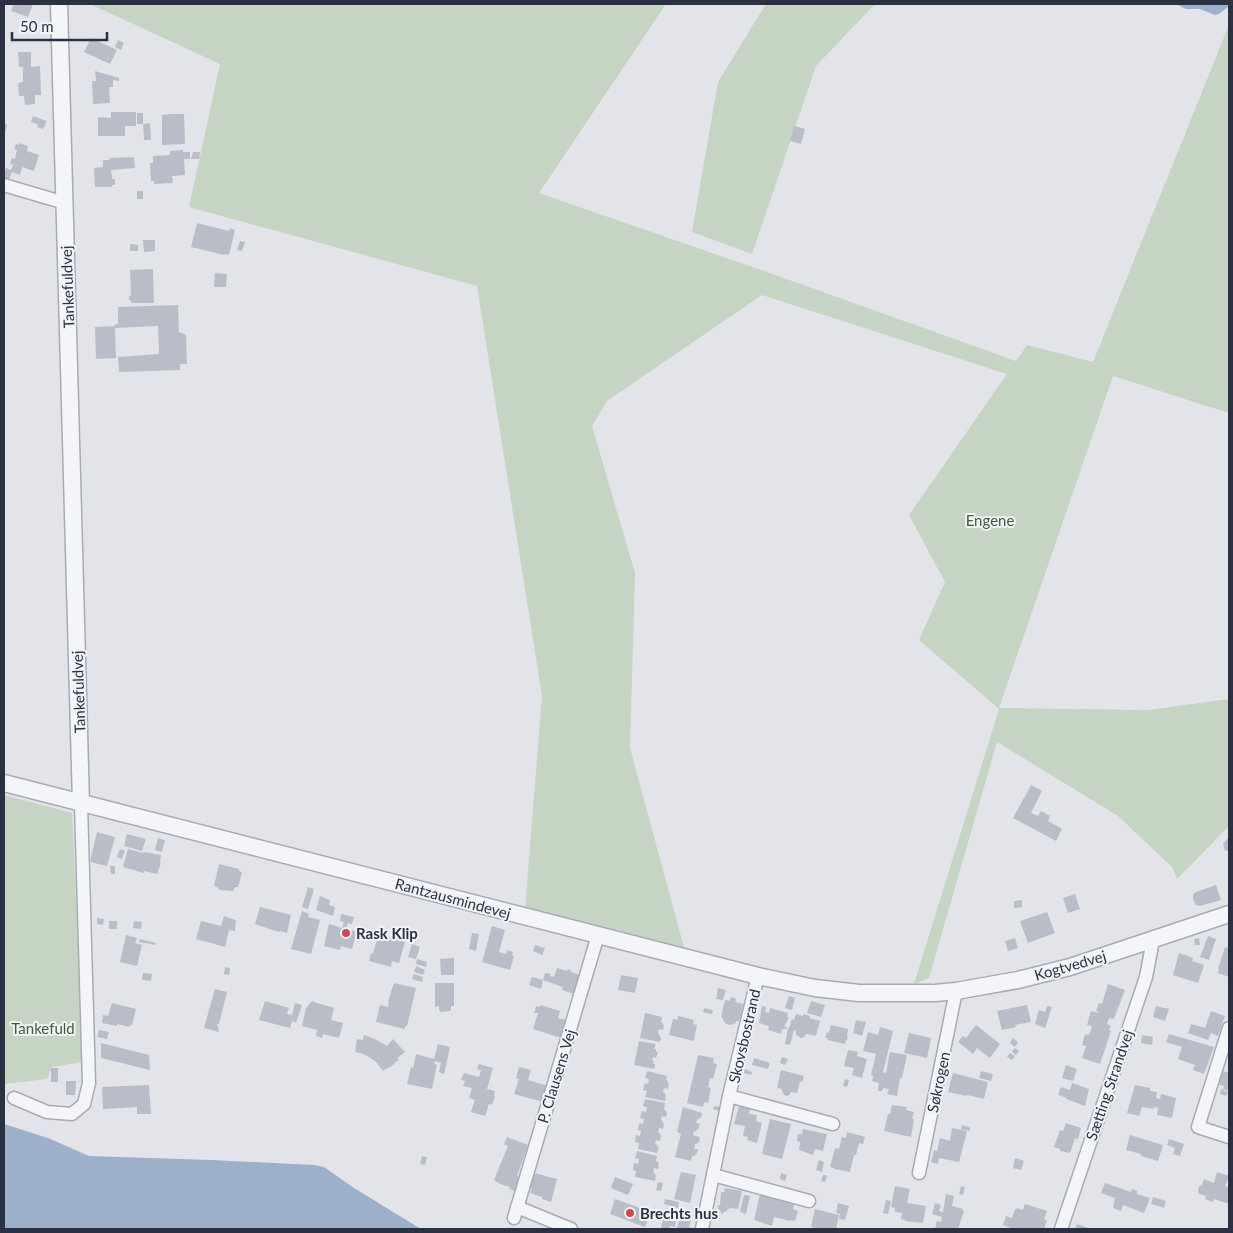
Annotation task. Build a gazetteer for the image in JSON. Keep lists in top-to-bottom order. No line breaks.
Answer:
{"streets":{"street":["Tankefuldvej","Rantzausmindevej","Kogtvedvej","Skovsbostrand","P. Clausens Vej","Søkrogen","Sætting Strandvej"]},"crossings":[["Tankefuldvej","Rantzausmindevej"],["Rantzausmindevej","Kogtvedvej"],["Rantzausmindevej","Skovsbostrand"],["Rantzausmindevej","P. Clausens Vej"],["Kogtvedvej","Søkrogen"],["Kogtvedvej","Sætting Strandvej"]],"parks":["Engene","Tankefuld"],"places":["Rask Klip","Brechts hus"],"scale_bar":"50 m"}
